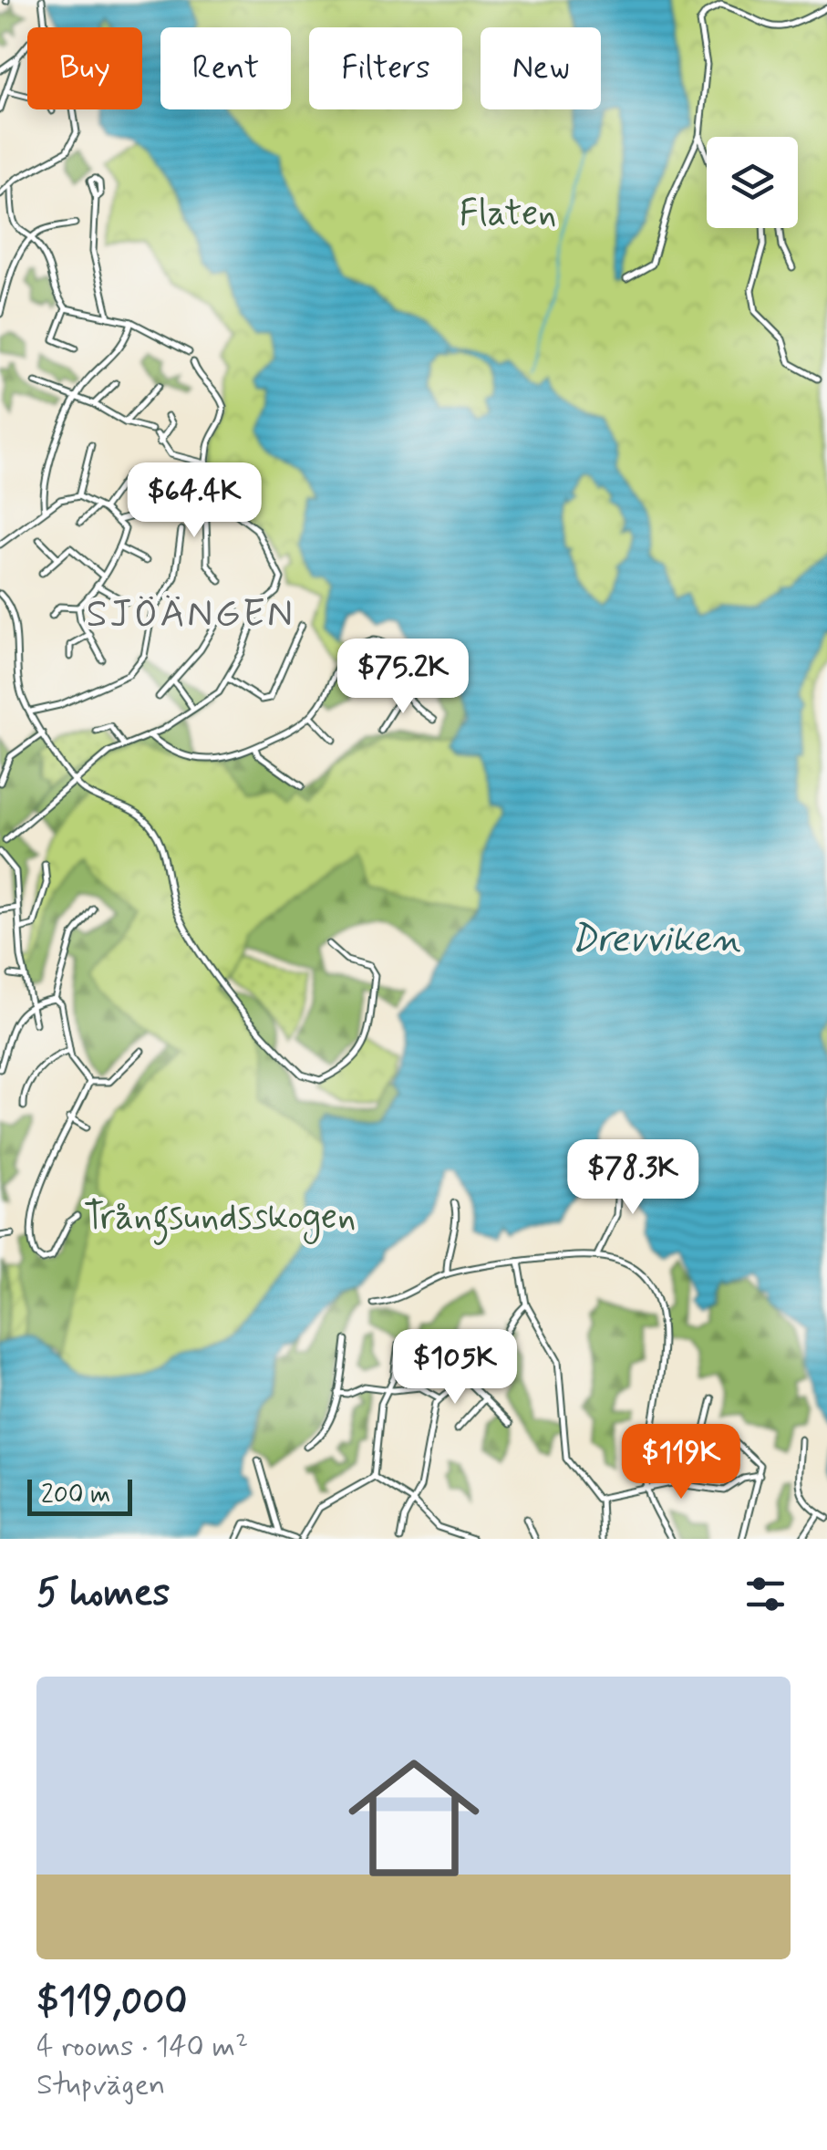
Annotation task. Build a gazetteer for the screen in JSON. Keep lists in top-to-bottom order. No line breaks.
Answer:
{"districts":["SJÖÄNGEN"],"water":["Drevviken"],"parks":["Flaten","Trångsundsskogen"],"scale_bar":"200 m","page":{"chip":["Buy","Rent","Filters","New"],"price":["$64.4K","$75.2K","$78.3K","$105K","$119K"],"scale":"200 m","heading":"5 homes","list":[{"name":"$119,000","note":"4 rooms · 140 m² · Stupvägen"}]}}
